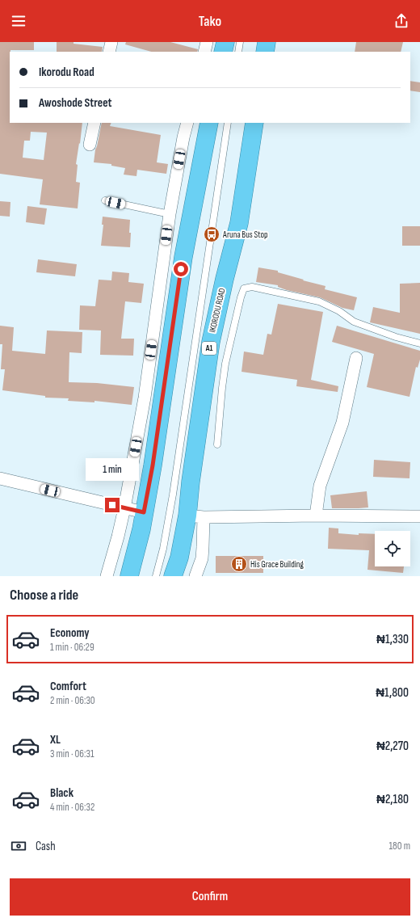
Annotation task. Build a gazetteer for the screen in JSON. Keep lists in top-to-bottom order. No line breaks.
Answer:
{"streets":{"highway":["IKORODU ROAD","A1"]},"places":{"bus stop":["Aruna Bus Stop"],"building":["His Grace Building"]},"page":{"header":"Tako","banner":["Ikorodu Road","Awoshode Street"],"bubble":"1 min","heading":"Choose a ride","list":[{"name":"Economy","note":"1 min · 06:29","value":"₦1,330"},{"name":"Comfort","note":"2 min · 06:30","value":"₦1,800"},{"name":"XL","note":"3 min · 06:31","value":"₦2,270"},{"name":"Black","note":"4 min · 06:32","value":"₦2,180"}],"pay":["Cash","180 m"],"buttons":"Confirm"}}
